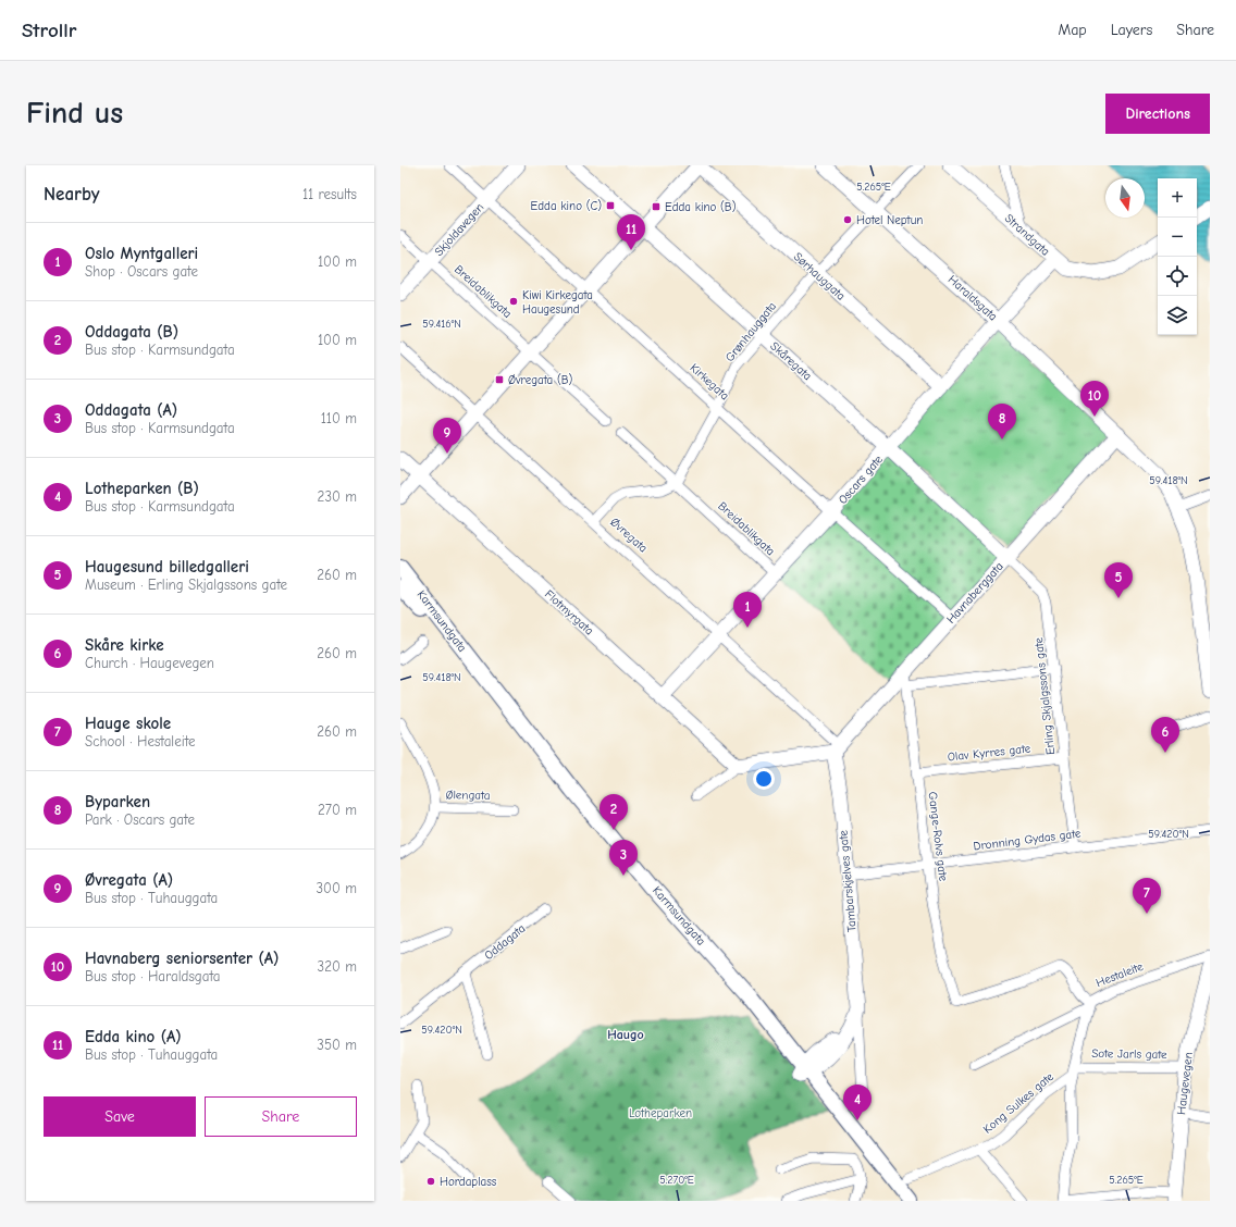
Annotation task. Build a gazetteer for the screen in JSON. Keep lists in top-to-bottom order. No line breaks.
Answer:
{"streets":{"main road":["Karmsundgata"],"street":["Skjoldavegen","Strandgata","Sørhauggata","Breidablikgata","Haraldsgata","Grønhauggata","Skåregata","Kirkegata","Oscars gate","Øvregata","Havnaberggata","Flotmyrgata","Erling Skjalgssons gate","Olav Kyrres gate","Ølengata","Gange-Rolvs gate","Dronning Gydas gate","Tambarskjelves gate","Oddagata","Hestaleite","Sote Jarls gate","Haugevegen","Kong Sulkes gate"]},"crossings":[["Skjoldavegen","Breidablikgata"],["Skjoldavegen","Kirkegata"],["Strandgata","Oscars gate"],["Sørhauggata","Grønhauggata"],["Sørhauggata","Oscars gate"],["Breidablikgata","Grønhauggata"],["Breidablikgata","Oscars gate"],["Haraldsgata","Grønhauggata"],["Haraldsgata","Oscars gate"],["Haraldsgata","Havnaberggata"],["Grønhauggata","Skåregata"],["Grønhauggata","Kirkegata"],["Skåregata","Oscars gate"],["Skåregata","Havnaberggata"],["Skåregata","Erling Skjalgssons gate"],["Kirkegata","Oscars gate"],["Kirkegata","Havnaberggata"],["Oscars gate","Øvregata"],["Oscars gate","Flotmyrgata"],["Øvregata","Havnaberggata"],["Øvregata","Tambarskjelves gate"],["Havnaberggata","Erling Skjalgssons gate"],["Havnaberggata","Gange-Rolvs gate"],["Havnaberggata","Tambarskjelves gate"],["Karmsundgata","Tambarskjelves gate"],["Erling Skjalgssons gate","Olav Kyrres gate"],["Erling Skjalgssons gate","Dronning Gydas gate"],["Olav Kyrres gate","Gange-Rolvs gate"],["Gange-Rolvs gate","Dronning Gydas gate"],["Gange-Rolvs gate","Hestaleite"],["Dronning Gydas gate","Tambarskjelves gate"],["Sote Jarls gate","Haugevegen"],["Sote Jarls gate","Kong Sulkes gate"]],"districts":["Haugo"],"parks":["Lotheparken"],"places":{"transit":["Edda kino (C)","Edda kino (B)","Øvregata (B)"],"other":["Hotel Neptun","Kiwi Kirkegata Haugesund","Hordaplass"]},"north":"bottom","page":{"header":"Strollr","nav":["Map","Layers","Share"],"buttons":["Directions",["Save","Share"]],"title":"Find us","heading":["Nearby","11 results"],"map_buttons":["+","−"],"pins":["11","10","8","9","5","1","6","2","3","7","4"],"list":[{"mark":"1","name":"Oslo Myntgalleri","note":"Shop · Oscars gate","value":"100 m"},{"mark":"2","name":"Oddagata (B)","note":"Bus stop · Karmsundgata","value":"100 m"},{"mark":"3","name":"Oddagata (A)","note":"Bus stop · Karmsundgata","value":"110 m"},{"mark":"4","name":"Lotheparken (B)","note":"Bus stop · Karmsundgata","value":"230 m"},{"mark":"5","name":"Haugesund billedgalleri","note":"Museum · Erling Skjalgssons gate","value":"260 m"},{"mark":"6","name":"Skåre kirke","note":"Church · Haugevegen","value":"260 m"},{"mark":"7","name":"Hauge skole","note":"School · Hestaleite","value":"260 m"},{"mark":"8","name":"Byparken","note":"Park · Oscars gate","value":"270 m"},{"mark":"9","name":"Øvregata (A)","note":"Bus stop · Tuhauggata","value":"300 m"},{"mark":"10","name":"Havnaberg seniorsenter (A)","note":"Bus stop · Haraldsgata","value":"320 m"},{"mark":"11","name":"Edda kino (A)","note":"Bus stop · Tuhauggata","value":"350 m"}]},"coordinates":["5.265°E","59.416°N","59.418°N","59.420°N","5.270°E"]}
